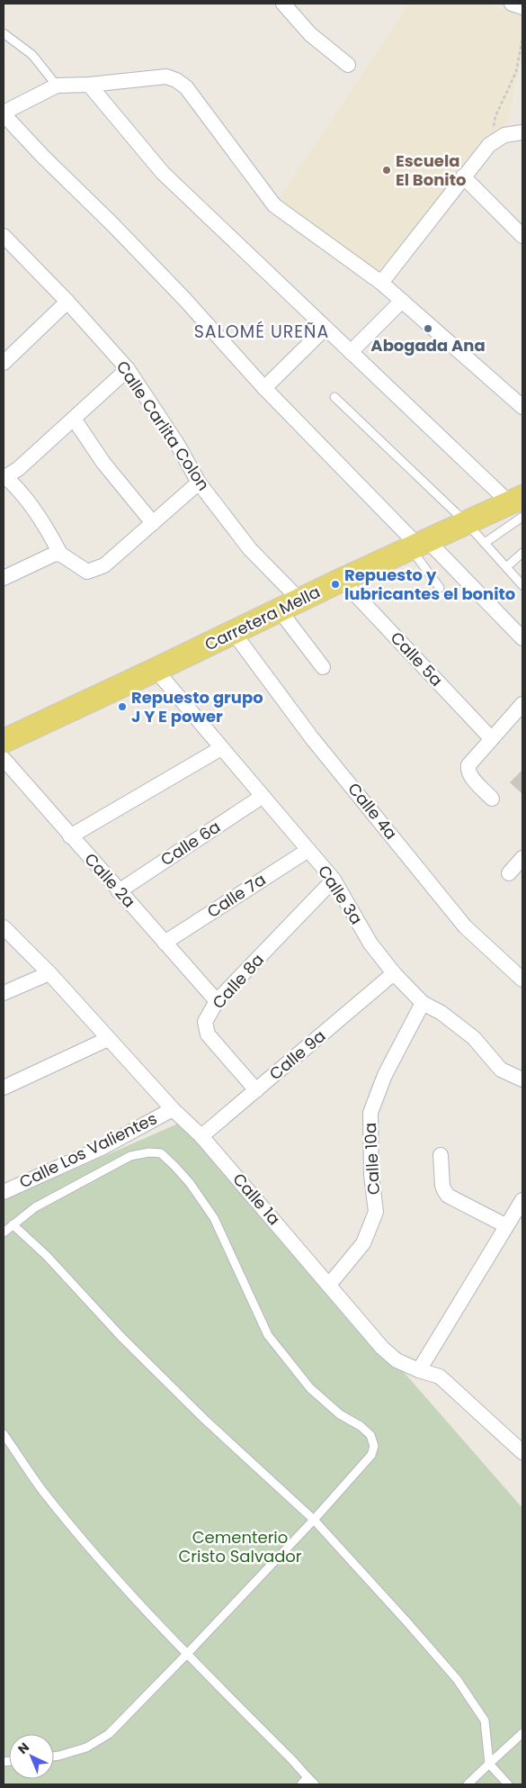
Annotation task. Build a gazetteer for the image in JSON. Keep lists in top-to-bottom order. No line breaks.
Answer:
{"streets":{"main road":["Carretera Mella"],"street":["Calle Carlita Colon","Calle 5a","Calle 4a","Calle 6a","Calle 2a","Calle 3a","Calle 7a","Calle 8a","Calle 9a","Calle Los Valientes","Calle 10a","Calle 1a"]},"crossings":[["Calle Carlita Colon","Carretera Mella"],["Carretera Mella","Calle 5a"],["Carretera Mella","Calle 4a"],["Carretera Mella","Calle 3a"],["Calle 6a","Calle 2a"],["Calle 6a","Calle 3a"],["Calle 2a","Calle 7a"],["Calle 2a","Calle 8a"],["Calle 3a","Calle 7a"],["Calle 3a","Calle 8a"],["Calle 3a","Calle 9a"],["Calle 3a","Calle 10a"],["Calle 8a","Calle 9a"],["Calle 9a","Calle 1a"],["Calle Los Valientes","Calle 1a"],["Calle 10a","Calle 1a"]],"districts":["SALOMÉ UREÑA"],"parks":["Cementerio Cristo Salvador"],"places":["Escuela El Bonito","Abogada Ana","Repuesto y lubricantes el bonito","Repuesto grupo J Y E power"],"north":"top left"}
